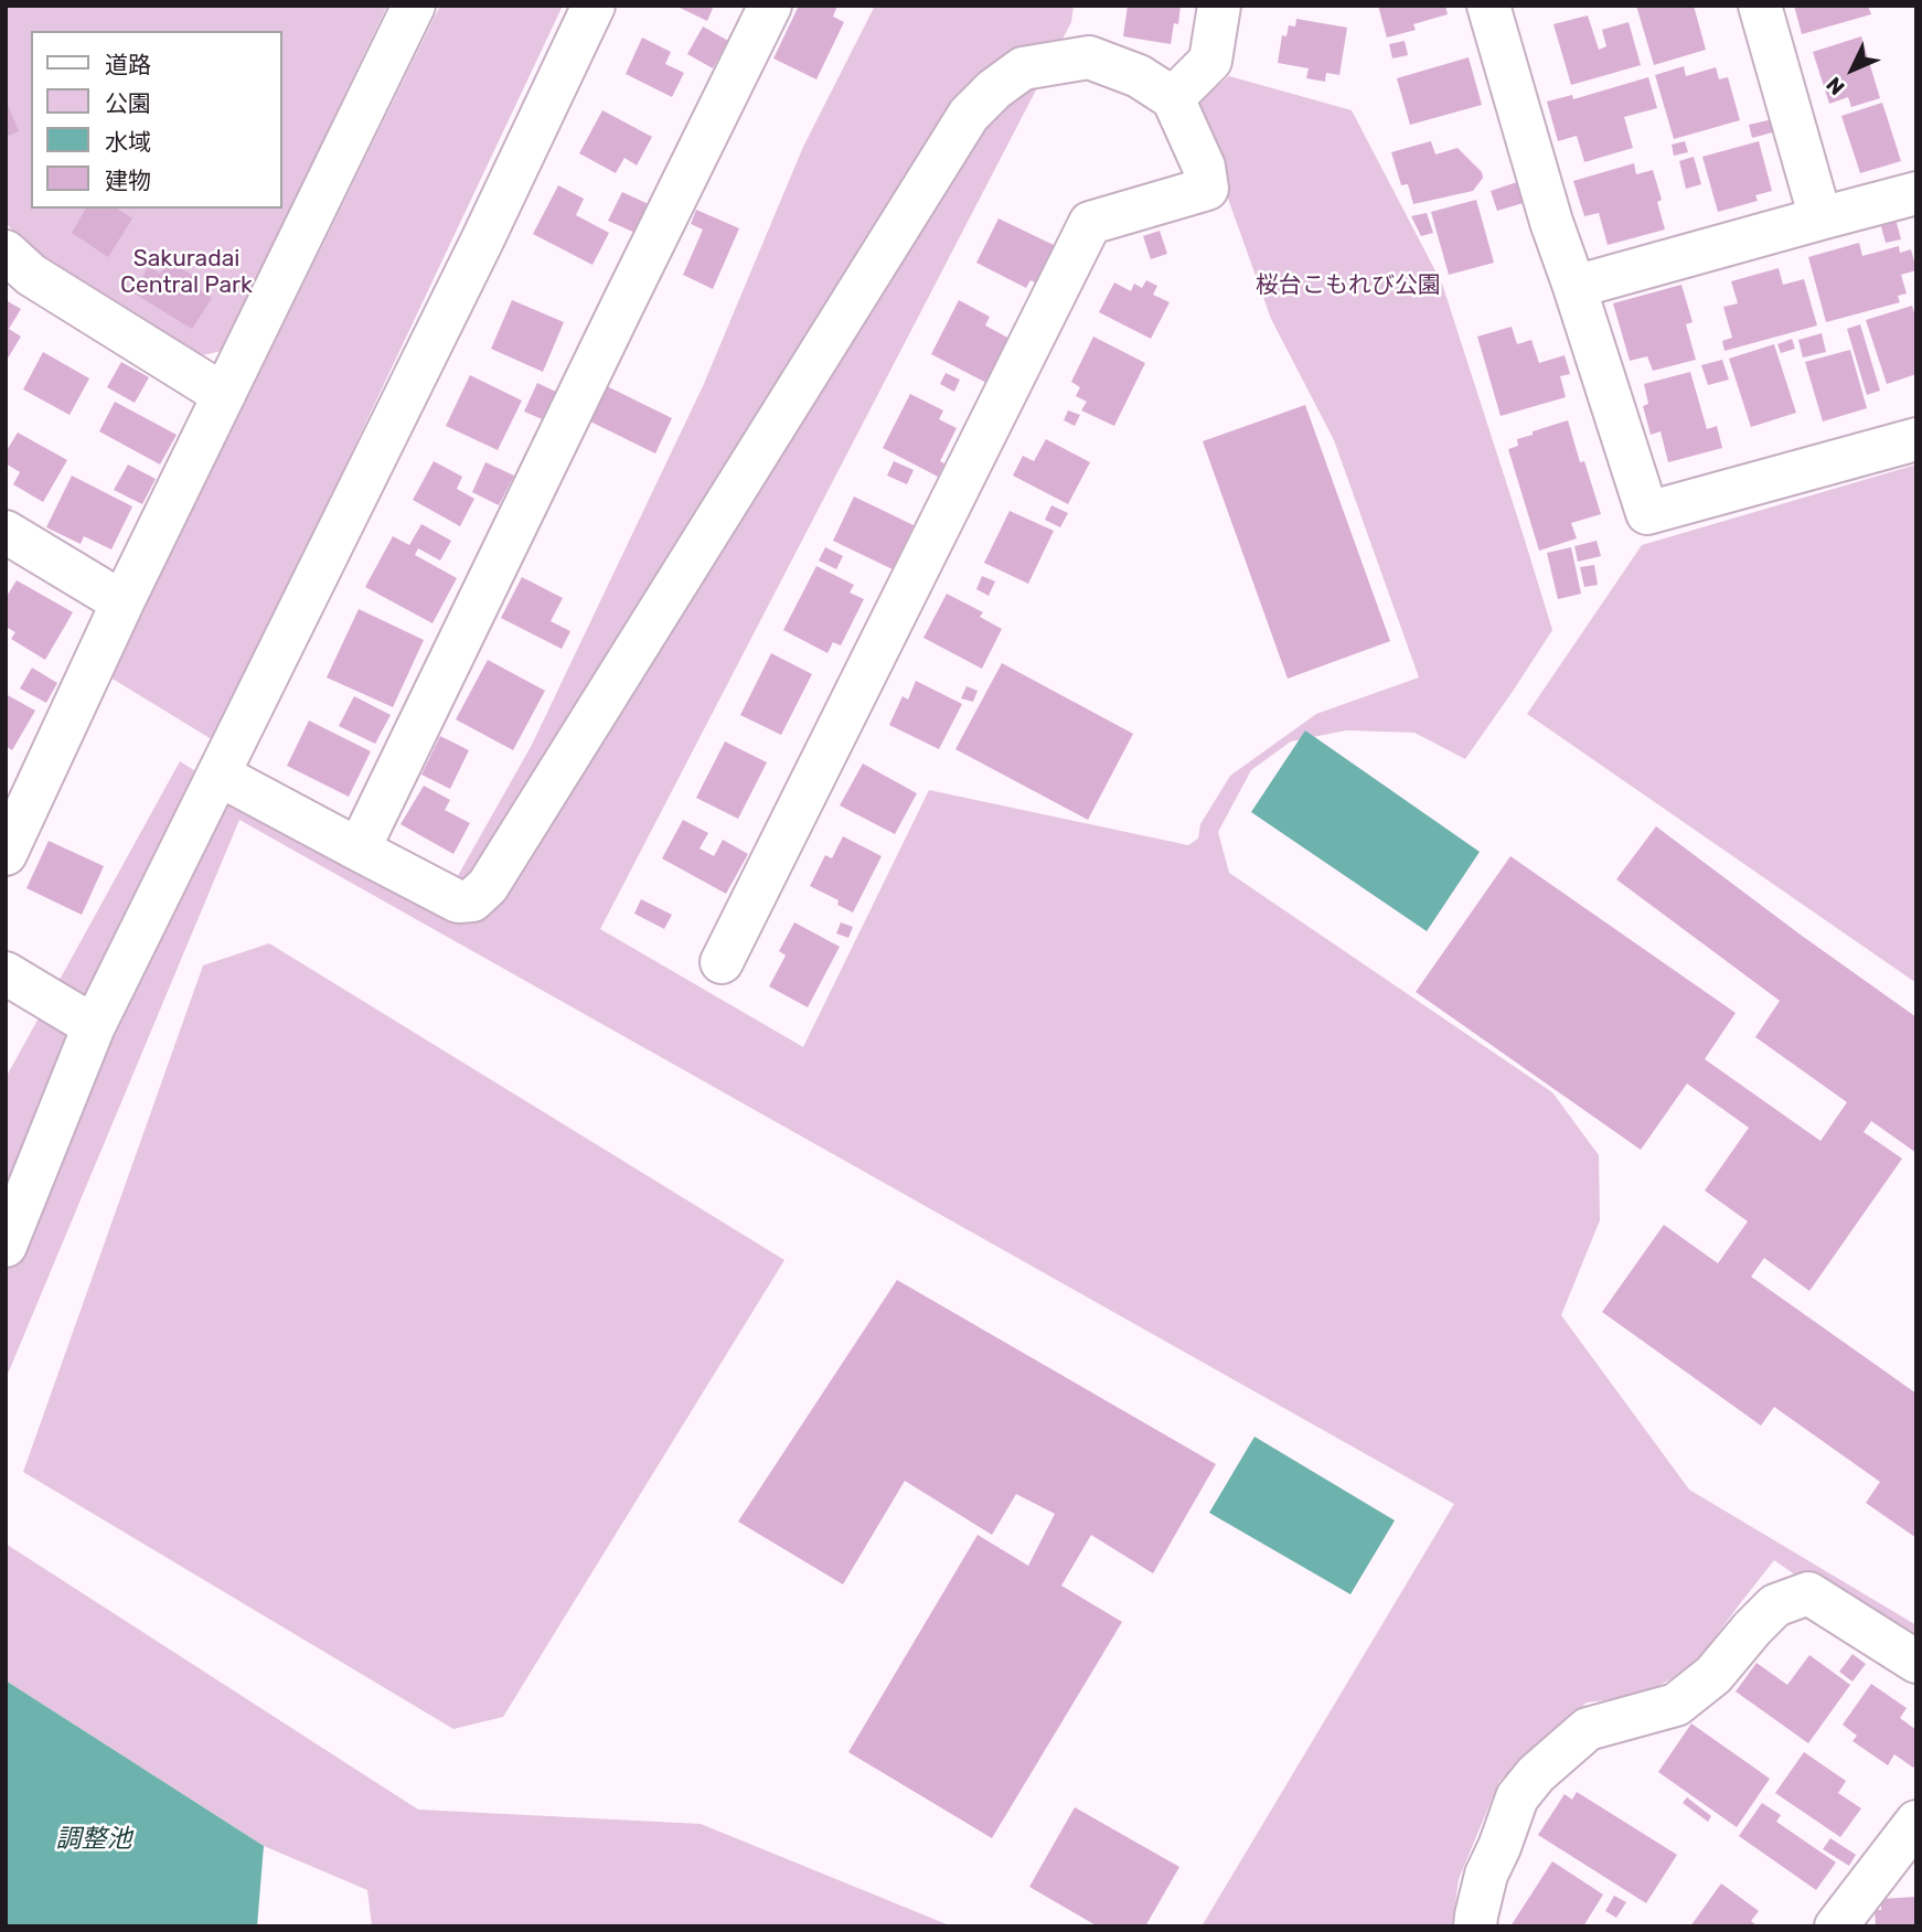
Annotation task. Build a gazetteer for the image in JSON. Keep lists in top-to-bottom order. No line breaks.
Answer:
{"water":["調整池"],"parks":["Sakuradai Central Park","桜台こもれび公園"],"legend":["道路","公園","水域","建物"],"north":"bottom left"}
